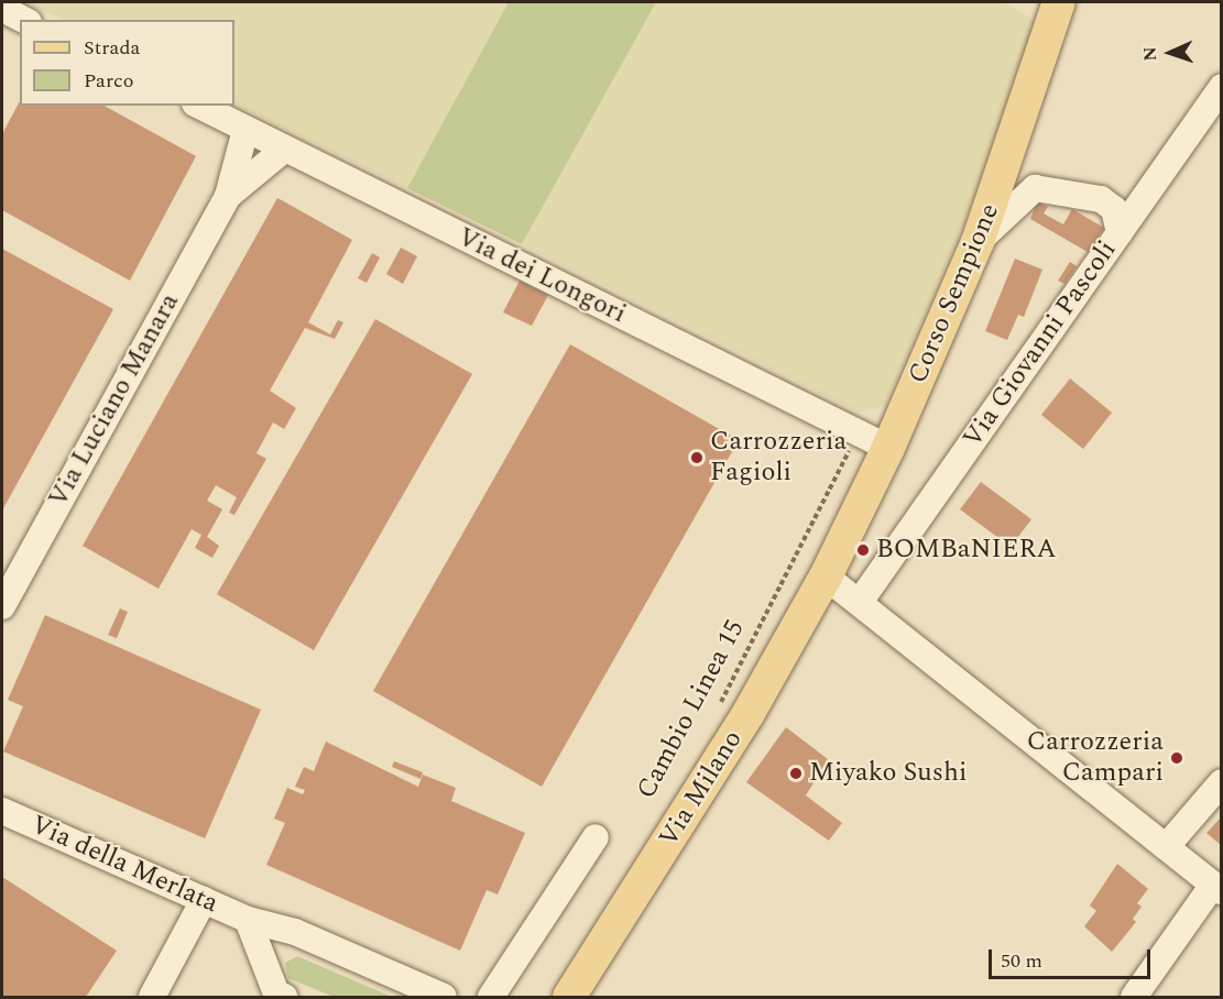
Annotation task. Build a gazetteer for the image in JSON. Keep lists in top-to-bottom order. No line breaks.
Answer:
{"streets":{"main road":["Corso Sempione","Via Milano"],"street":["Via dei Longori","Via Giovanni Pascoli","Via Luciano Manara","Via della Merlata"],"path":["Cambio Linea 15"]},"crossings":[["Via dei Longori","Corso Sempione"],["Via dei Longori","Via Luciano Manara"],["Via dei Longori","Cambio Linea 15"],["Corso Sempione","Via Milano"]],"places":["Carrozzeria Fagioli","BOMBaNIERA","Carrozzeria Campari","Miyako Sushi"],"legend":["Strada","Parco"],"scale_bar":"50 m","north":"left"}
